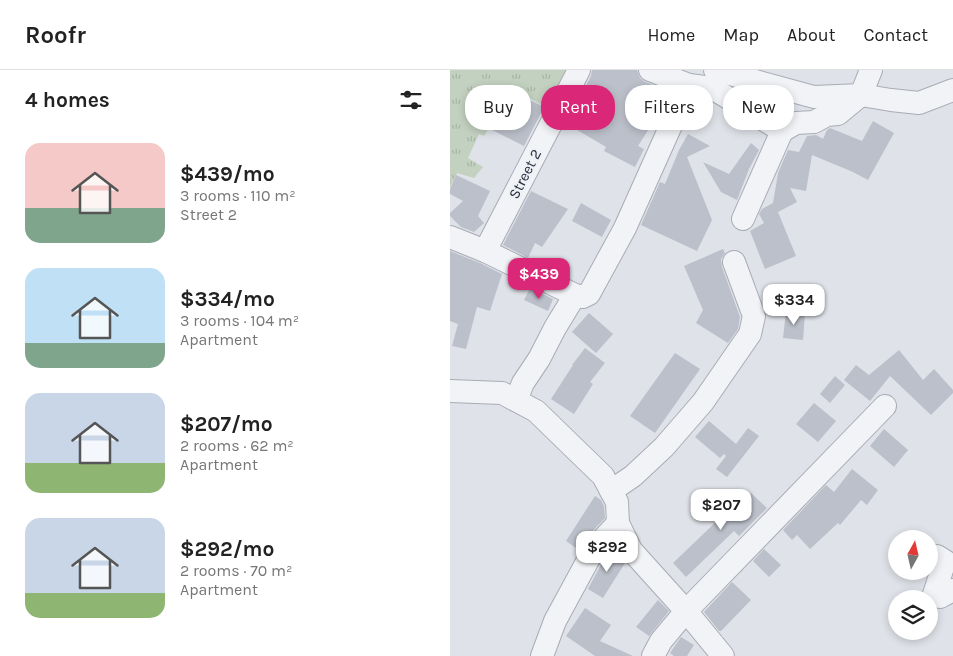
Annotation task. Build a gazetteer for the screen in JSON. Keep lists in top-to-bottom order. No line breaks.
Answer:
{"streets":{"street":["Street 2"]},"north":"top","page":{"header":"Roofr","nav":["Home","Map","About","Contact"],"heading":"4 homes","chip":["Buy","Rent","Filters","New"],"list":[{"name":"$439/mo","note":"3 rooms · 110 m² · Street 2"},{"name":"$334/mo","note":"3 rooms · 104 m² · Apartment"},{"name":"$207/mo","note":"2 rooms · 62 m² · Apartment"},{"name":"$292/mo","note":"2 rooms · 70 m² · Apartment"}],"price":["$439","$334","$207","$292"]}}
